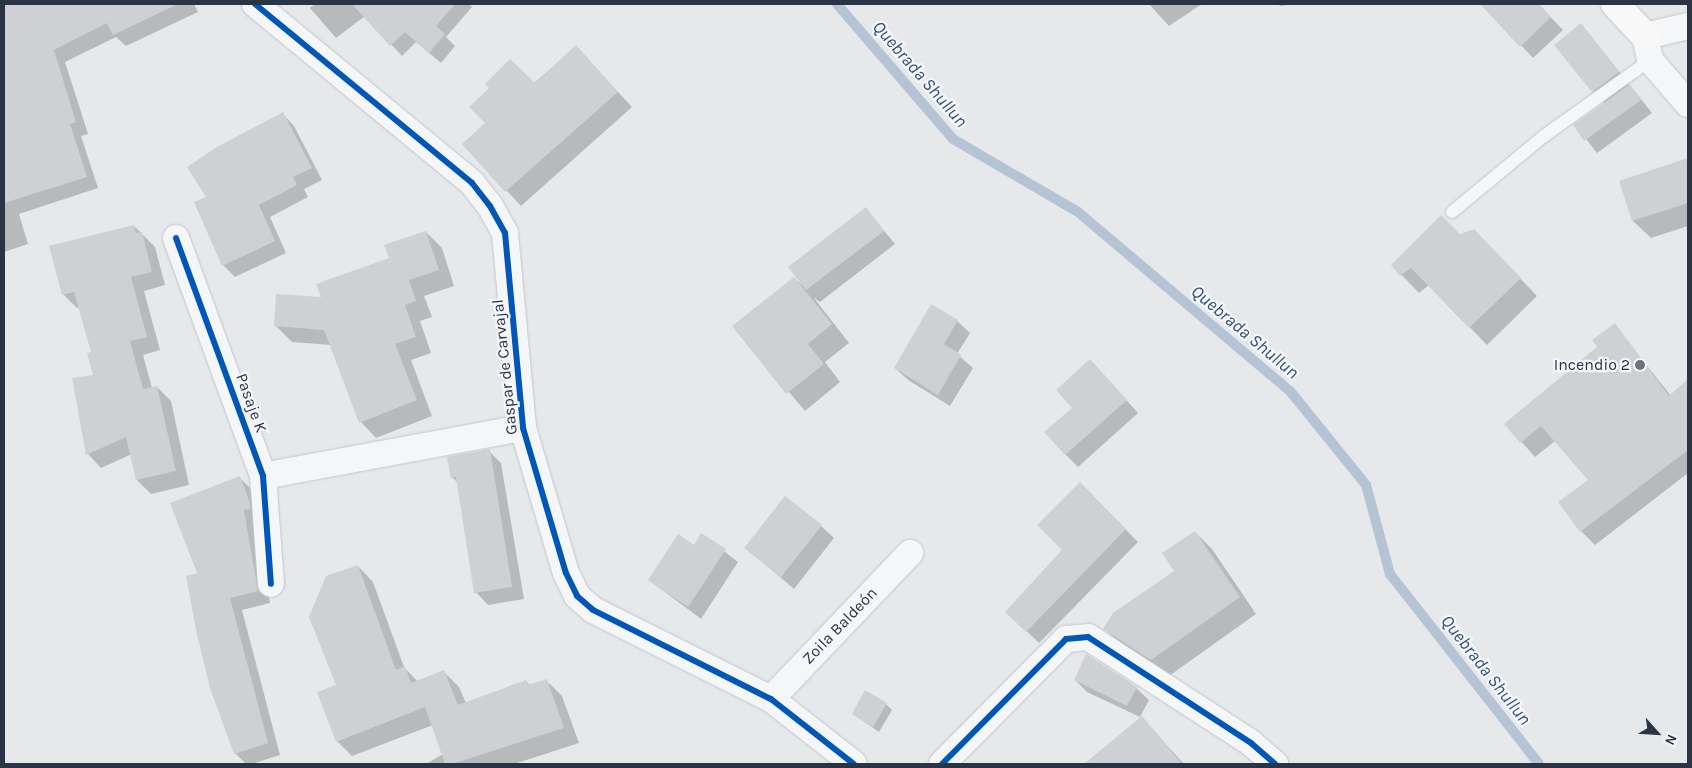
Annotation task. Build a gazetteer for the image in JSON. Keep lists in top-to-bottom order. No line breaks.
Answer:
{"streets":{"street":["Gaspar de Carvajal","Pasaje K","Zoila Baldeón"]},"crossings":[["Gaspar de Carvajal","Zoila Baldeón"]],"water":["Quebrada Shullun"],"places":["Incendio 2"],"north":"bottom right"}
